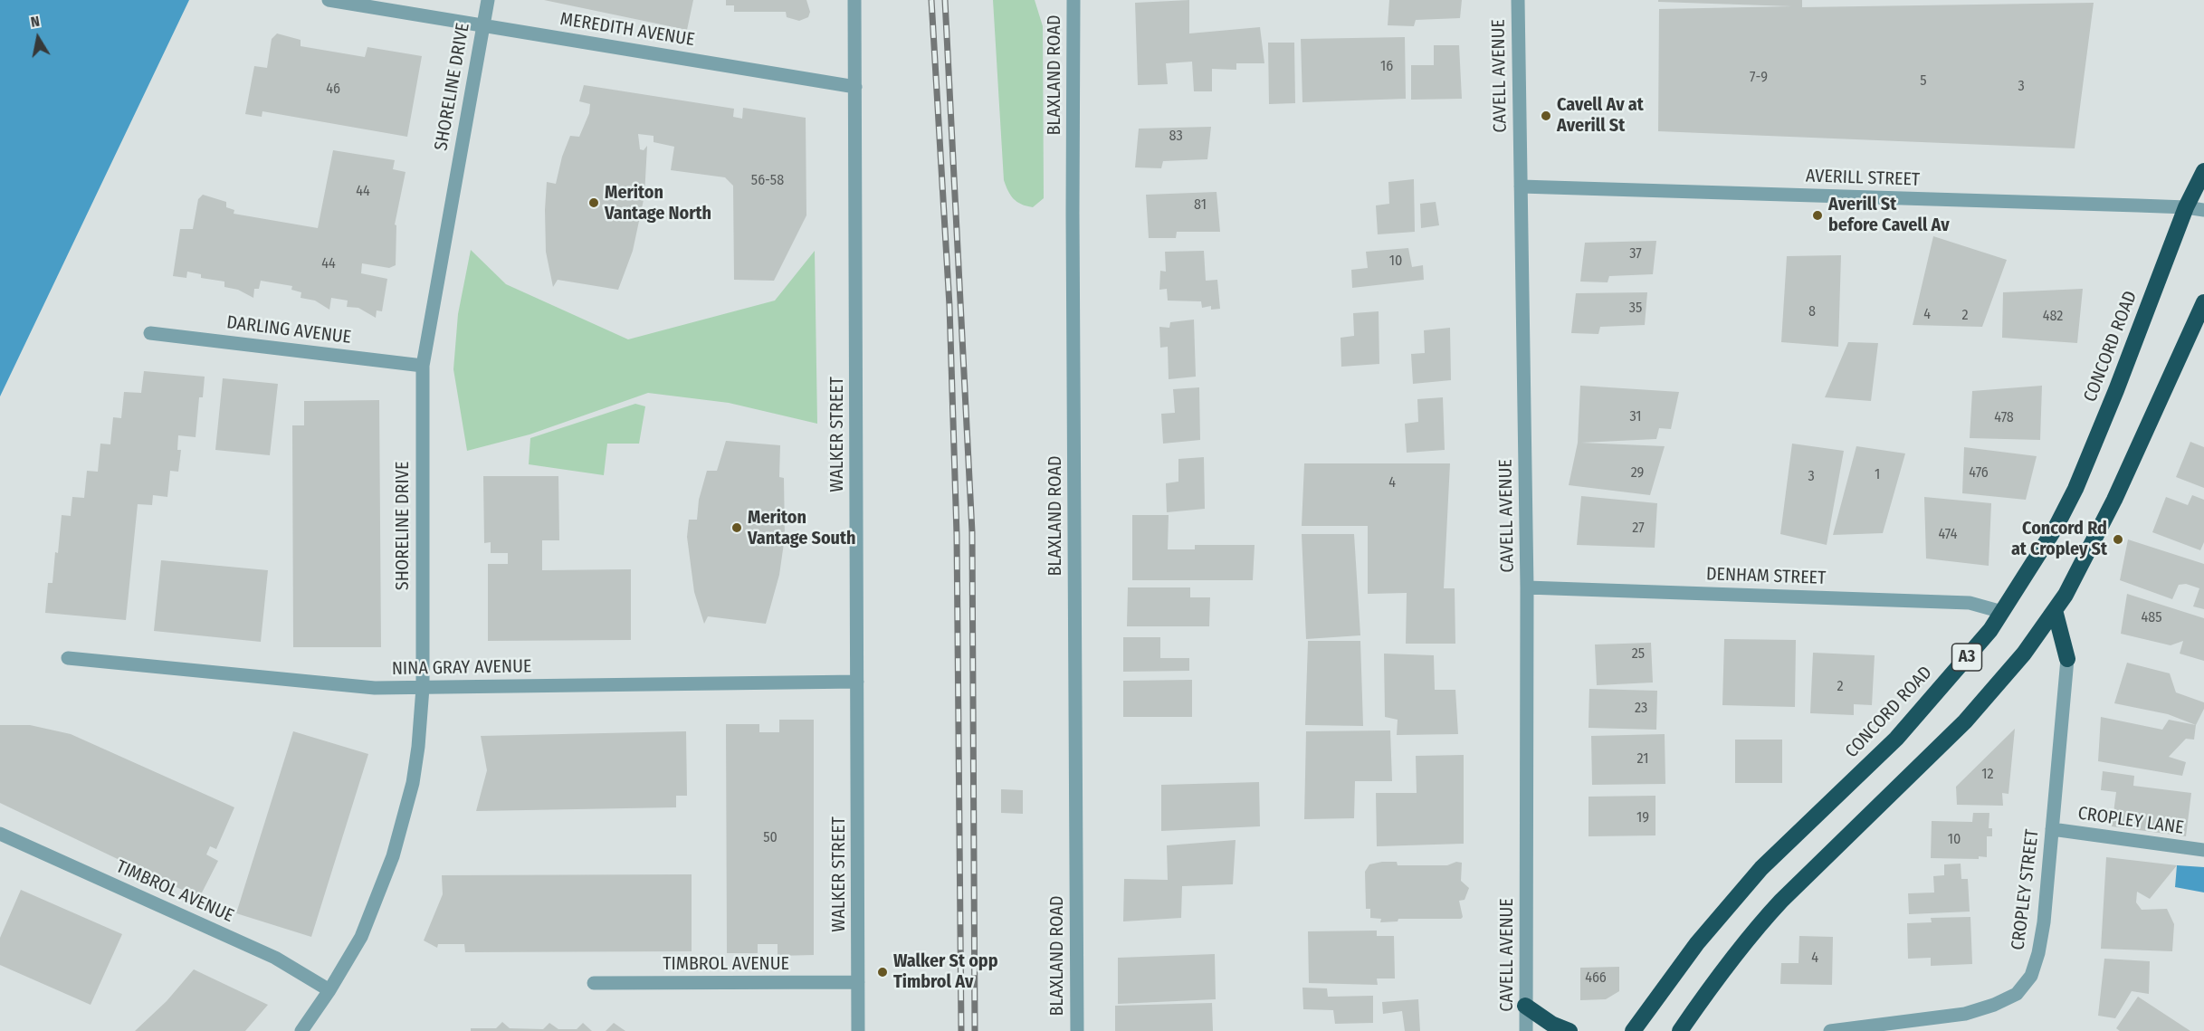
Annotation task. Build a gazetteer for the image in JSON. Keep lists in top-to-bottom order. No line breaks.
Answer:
{"streets":{"highway":["CONCORD ROAD","A3"],"street":["MEREDITH AVENUE","BLAXLAND ROAD","CAVELL AVENUE","SHORELINE DRIVE","AVERILL STREET","DARLING AVENUE","WALKER STREET","DENHAM STREET","NINA GRAY AVENUE","CROPLEY LANE","CROPLEY STREET","TIMBROL AVENUE"]},"crossings":[["MEREDITH AVENUE","SHORELINE DRIVE"],["MEREDITH AVENUE","WALKER STREET"],["CAVELL AVENUE","AVERILL STREET"],["CAVELL AVENUE","DENHAM STREET"],["SHORELINE DRIVE","DARLING AVENUE"],["SHORELINE DRIVE","NINA GRAY AVENUE"],["SHORELINE DRIVE","TIMBROL AVENUE"],["AVERILL STREET","CONCORD ROAD"],["CONCORD ROAD","DENHAM STREET"],["WALKER STREET","NINA GRAY AVENUE"],["WALKER STREET","TIMBROL AVENUE"],["CROPLEY LANE","CROPLEY STREET"]],"places":["Cavell Av at Averill St","Meriton Vantage North","Averill St before Cavell Av","Meriton Vantage South","Concord Rd at Cropley St","Walker St opp Timbrol Av"],"house_numbers":["16","7-9","5","3","46","83","56-58","44","81","37","10","44","35","8","4","2","482","31","478","29","476","1","3","4","27","474","485","25","2","23","21","12","19","50","10","4","466"],"north":"top"}
